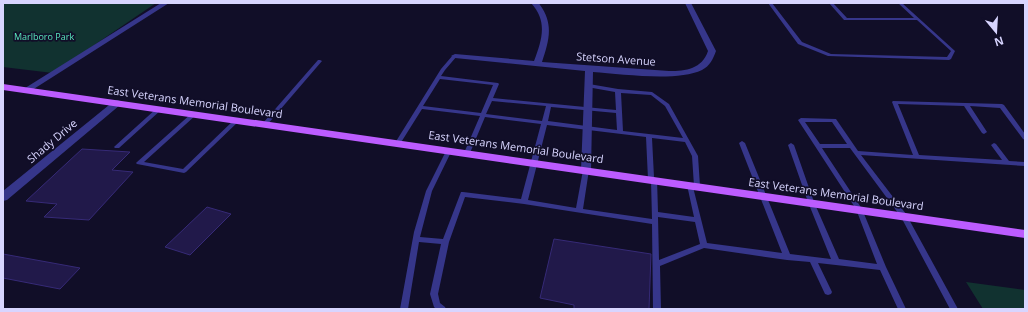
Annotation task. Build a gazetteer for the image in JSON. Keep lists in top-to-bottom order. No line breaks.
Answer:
{"streets":{"main road":["East Veterans Memorial Boulevard"],"street":["Stetson Avenue","Shady Drive"]},"crossings":[["East Veterans Memorial Boulevard","Shady Drive"]],"parks":["Marlboro Park"],"north":"bottom"}
